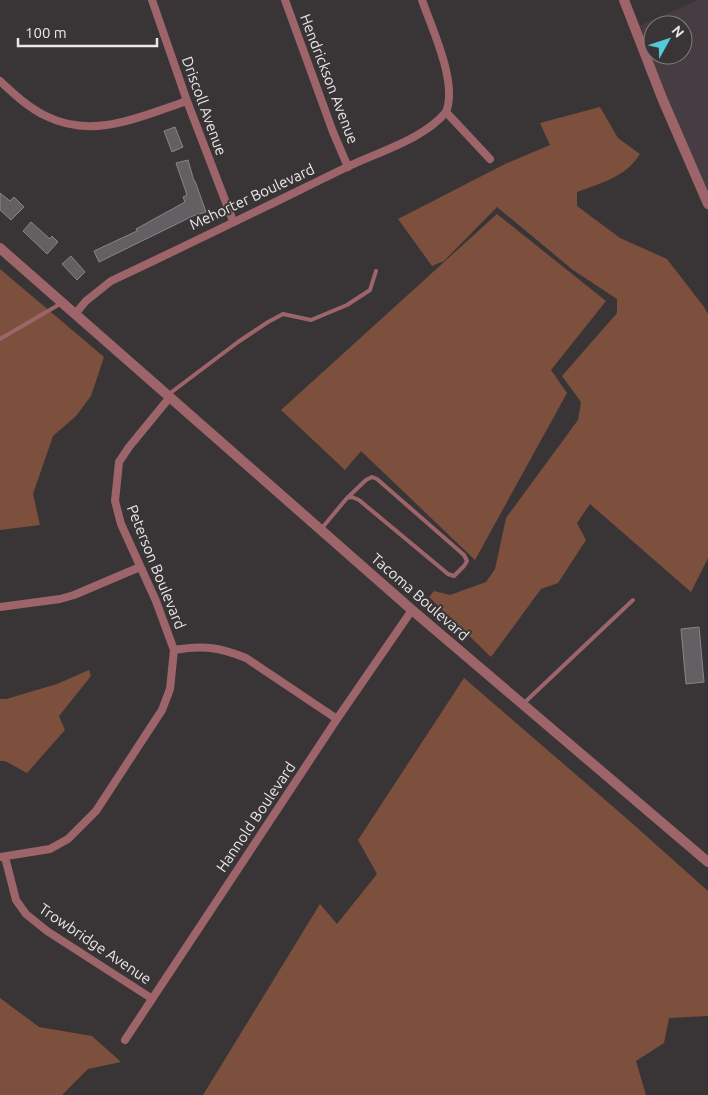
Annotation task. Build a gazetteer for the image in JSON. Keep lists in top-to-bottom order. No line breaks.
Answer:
{"streets":{"street":["Hendrickson Avenue","Driscoll Avenue","Mehorter Boulevard","Peterson Boulevard","Tacoma Boulevard","Hannold Boulevard","Trowbridge Avenue"]},"crossings":[["Hendrickson Avenue","Mehorter Boulevard"],["Driscoll Avenue","Mehorter Boulevard"],["Mehorter Boulevard","Tacoma Boulevard"],["Peterson Boulevard","Tacoma Boulevard"],["Peterson Boulevard","Trowbridge Avenue"],["Tacoma Boulevard","Hannold Boulevard"],["Hannold Boulevard","Trowbridge Avenue"]],"scale_bar":"100 m","north":"top right"}
